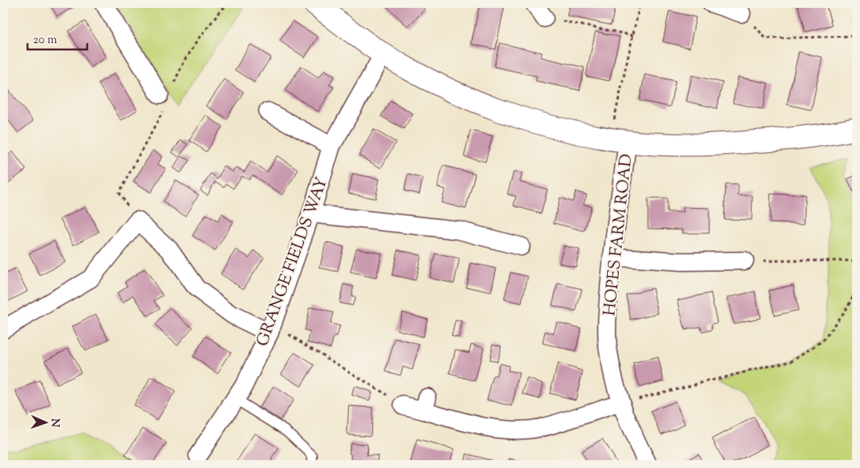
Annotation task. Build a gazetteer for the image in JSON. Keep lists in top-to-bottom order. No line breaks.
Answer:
{"streets":{"street":["HOPES FARM ROAD","GRANGE FIELDS WAY"]},"scale_bar":"20 m","north":"right"}
